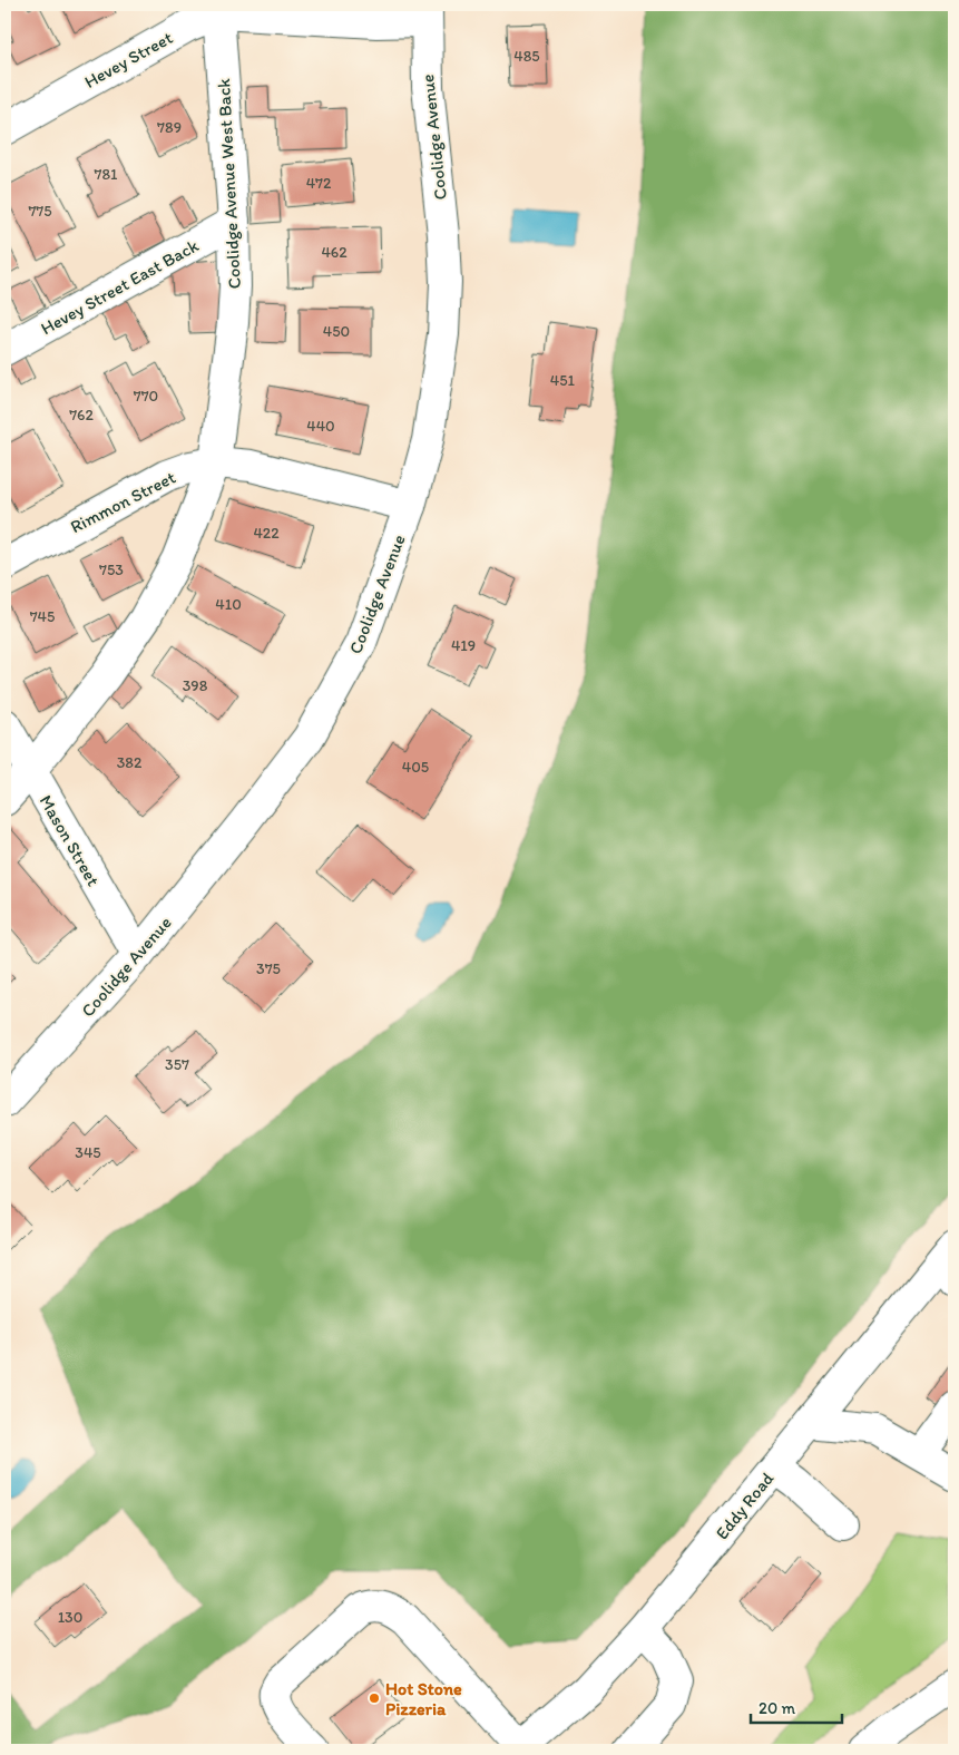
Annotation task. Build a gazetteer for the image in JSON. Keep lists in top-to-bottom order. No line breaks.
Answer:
{"streets":{"main road":["Hevey Street","Coolidge Avenue","Coolidge Avenue West Back","Hevey Street East Back","Rimmon Street","Mason Street","Eddy Road"]},"crossings":[["Hevey Street","Coolidge Avenue"],["Hevey Street","Coolidge Avenue West Back"],["Coolidge Avenue","Rimmon Street"],["Coolidge Avenue","Mason Street"],["Coolidge Avenue West Back","Hevey Street East Back"],["Coolidge Avenue West Back","Rimmon Street"],["Coolidge Avenue West Back","Mason Street"]],"places":["Hot Stone Pizzeria"],"house_numbers":["485","789","781","472","775","462","450","451","770","762","440","422","753","410","745","419","398","382","405","375","357","345","130"],"scale_bar":"20 m"}
